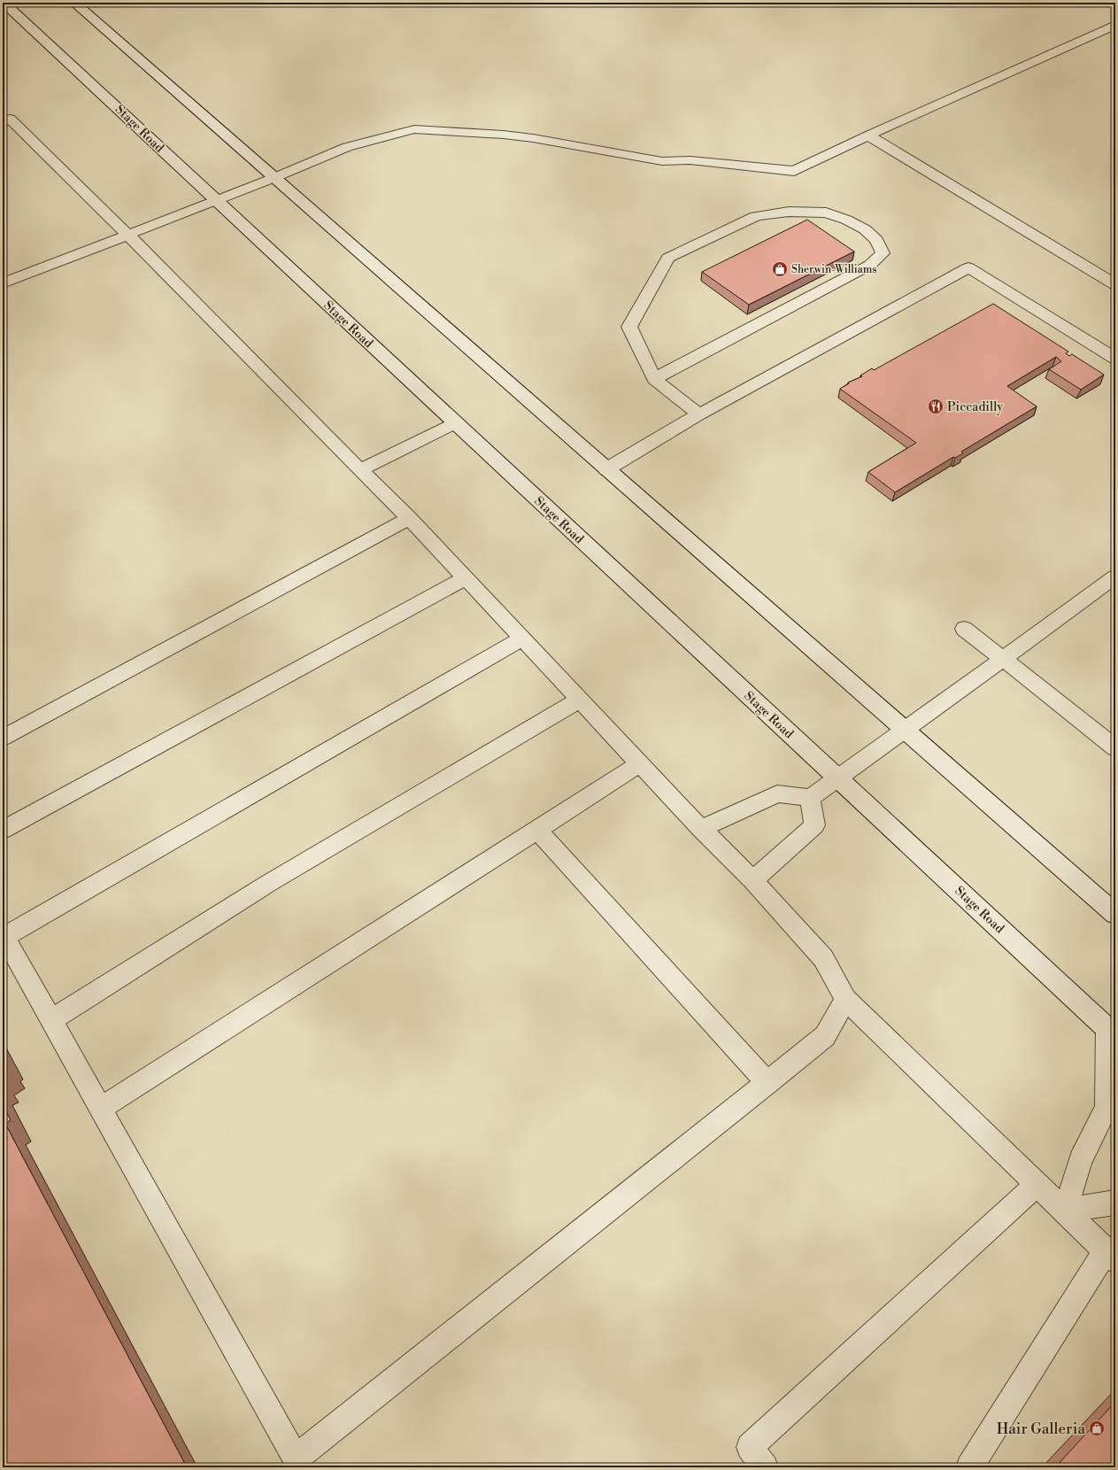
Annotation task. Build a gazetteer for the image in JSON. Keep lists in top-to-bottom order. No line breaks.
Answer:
{"streets":{"main road":["Stage Road"]},"places":{"shop":["Sherwin-Williams","Hair Galleria"],"restaurant":["Piccadilly"]}}
